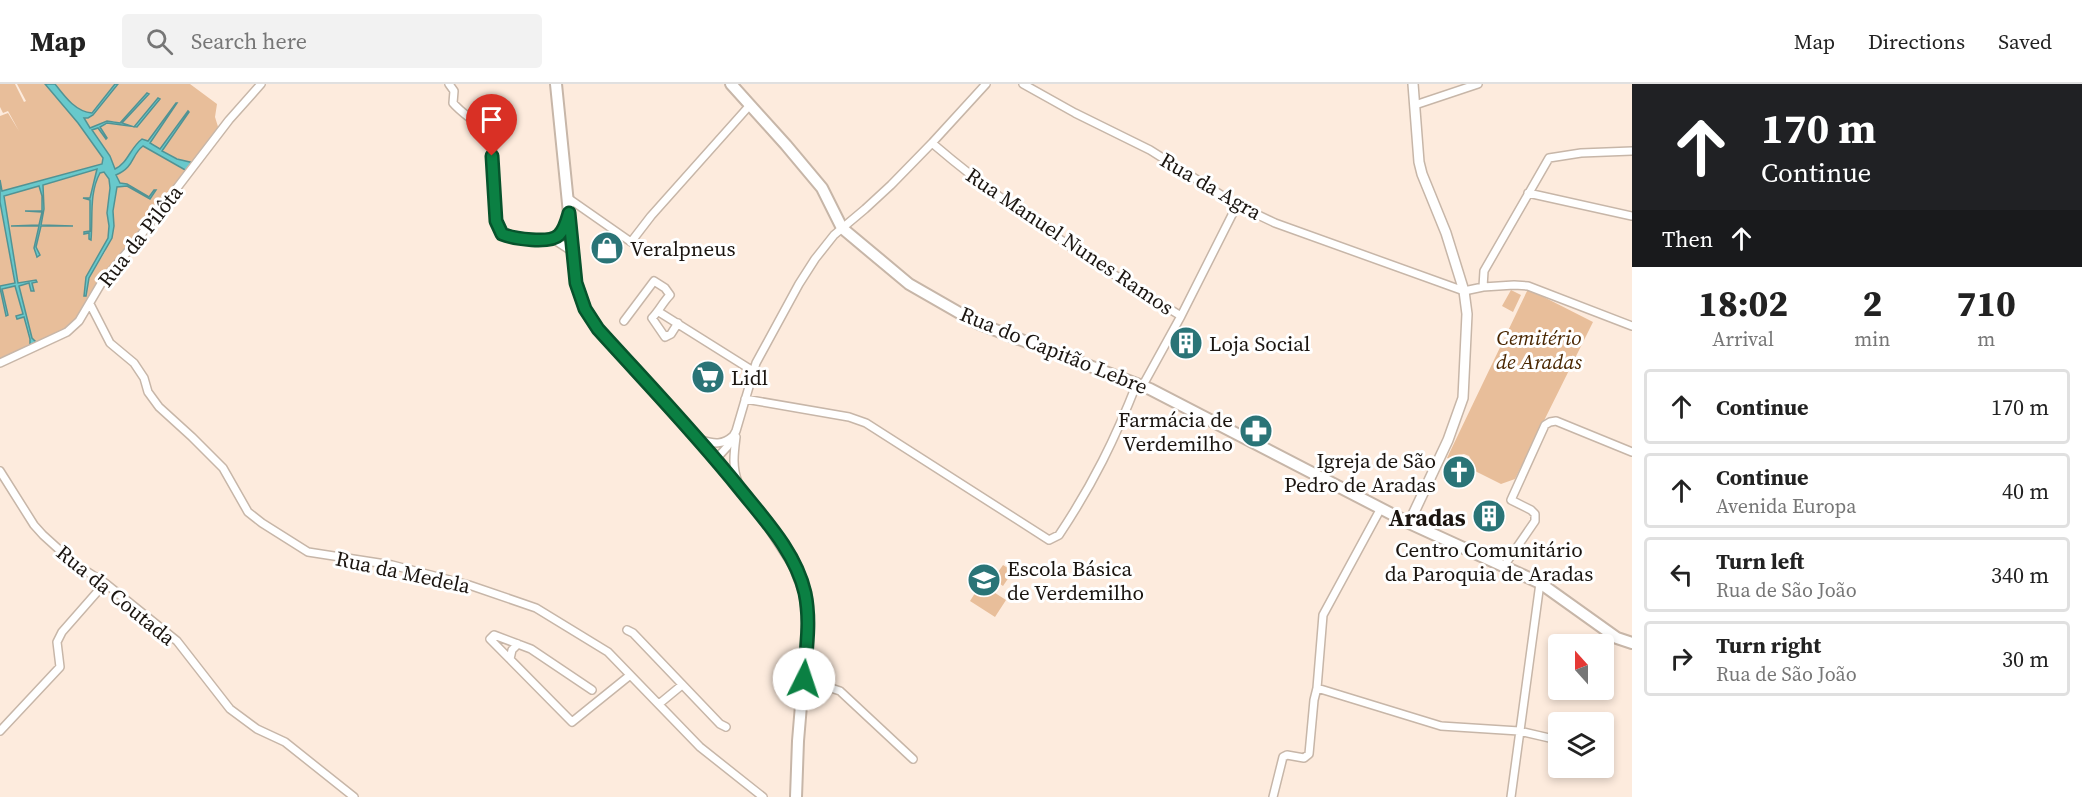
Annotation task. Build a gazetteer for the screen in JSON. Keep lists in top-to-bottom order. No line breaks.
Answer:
{"streets":{"main road":["Rua do Capitão Lebre"],"street":["Rua da Agra","Rua da Pilôta","Rua Manuel Nunes Ramos","Rua da Medela","Rua da Coutada"]},"crossings":[["Rua da Pilôta","Rua da Medela"]],"districts":["Aradas"],"parks":["Cemitério de Aradas"],"places":{"shop":["Veralpneus"],"building":["Loja Social","Centro Comunitário da Paroquia de Aradas"],"supermarket":["Lidl"],"pharmacy":["Farmácia de Verdemilho"],"church":["Igreja de São Pedro de Aradas"],"school or university":["Escola Básica de Verdemilho"]},"north":"top","page":{"header":"Map","search":"Search here","nav":["Map","Directions","Saved"],"turn":["170 m","Continue"],"then":"Then","eta":["18:02","Arrival","2","min","710","m"],"list":[{"name":"Continue","value":"170 m"},{"name":"Continue","note":"Avenida Europa","value":"40 m"},{"name":"Turn left","note":"Rua de São João","value":"340 m"},{"name":"Turn right","note":"Rua de São João","value":"30 m"}]}}
